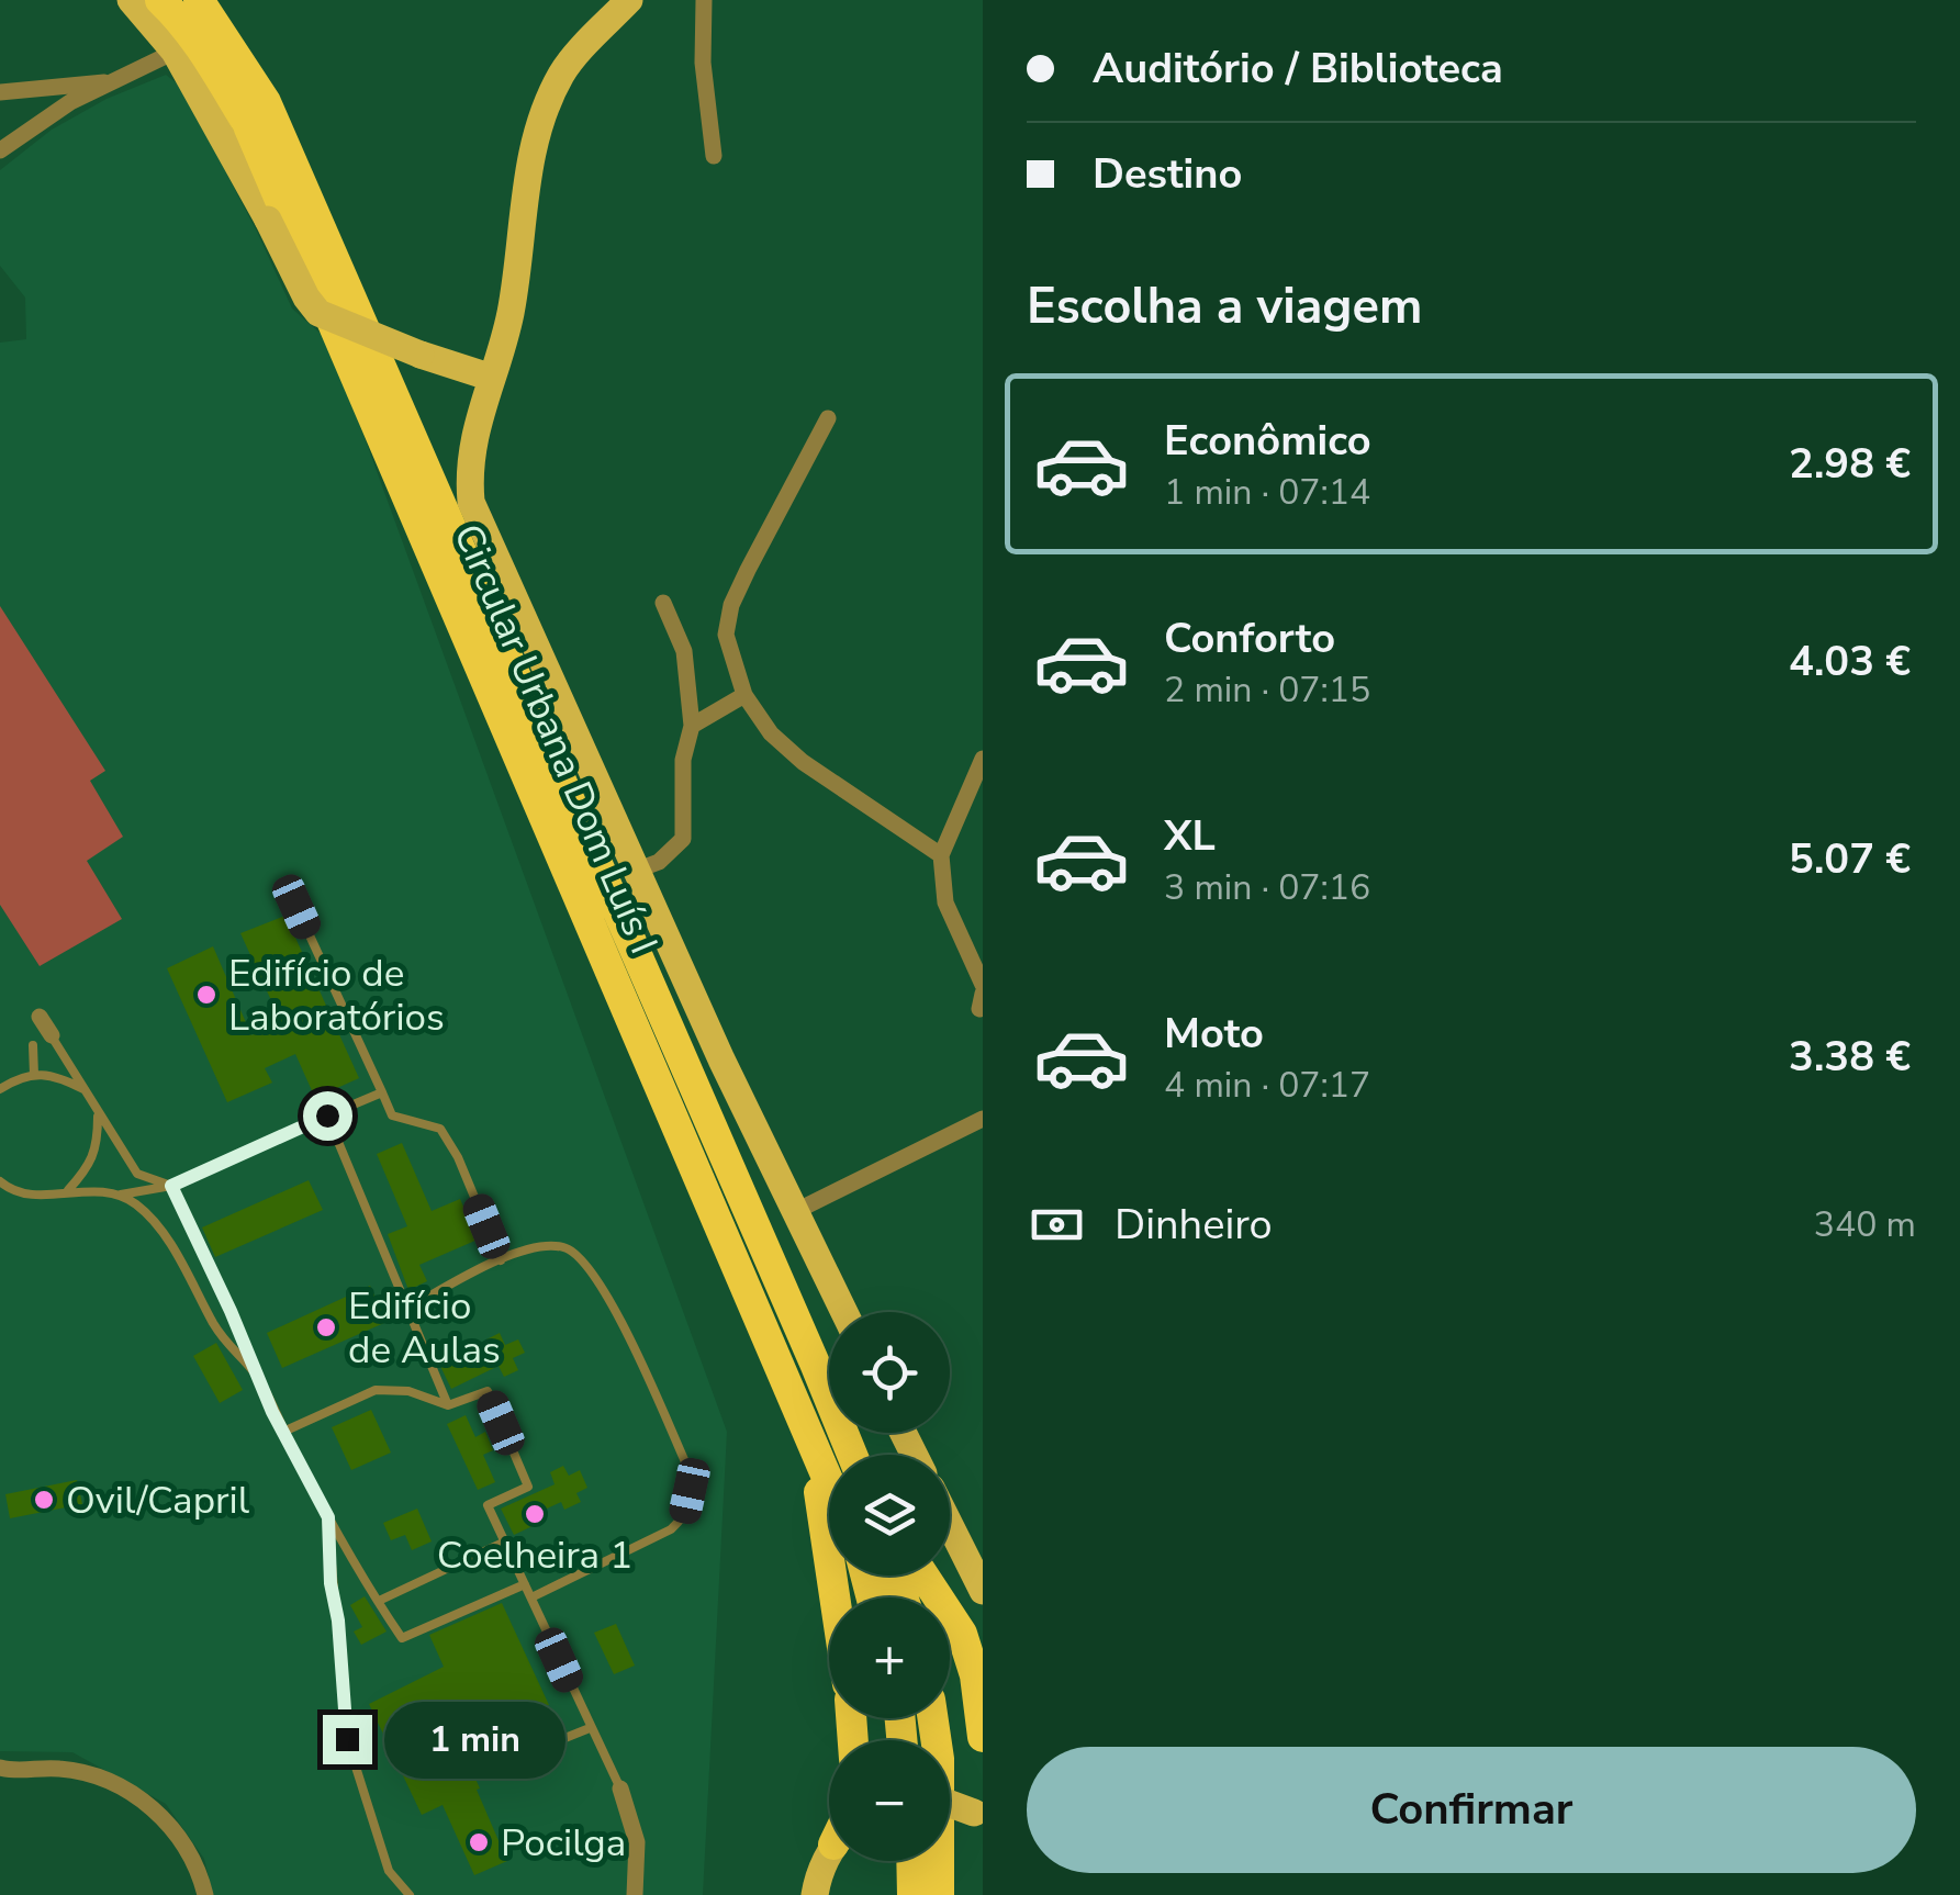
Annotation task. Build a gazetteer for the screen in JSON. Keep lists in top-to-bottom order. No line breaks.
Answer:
{"streets":{"highway":["Circular Urbana Dom Luís I"]},"places":["Edifício de Laboratórios","Edifício de Aulas","Ovil/Capril","Coelheira 1","Pocilga"],"page":{"banner":["Auditório / Biblioteca","Destino"],"heading":"Escolha a viagem","list":[{"name":"Econômico","note":"1 min · 07:14","value":"2.98 €"},{"name":"Conforto","note":"2 min · 07:15","value":"4.03 €"},{"name":"XL","note":"3 min · 07:16","value":"5.07 €"},{"name":"Moto","note":"4 min · 07:17","value":"3.38 €"}],"pay":["Dinheiro","340 m"],"map_buttons":["+","−"],"bubble":"1 min","buttons":"Confirmar"}}
